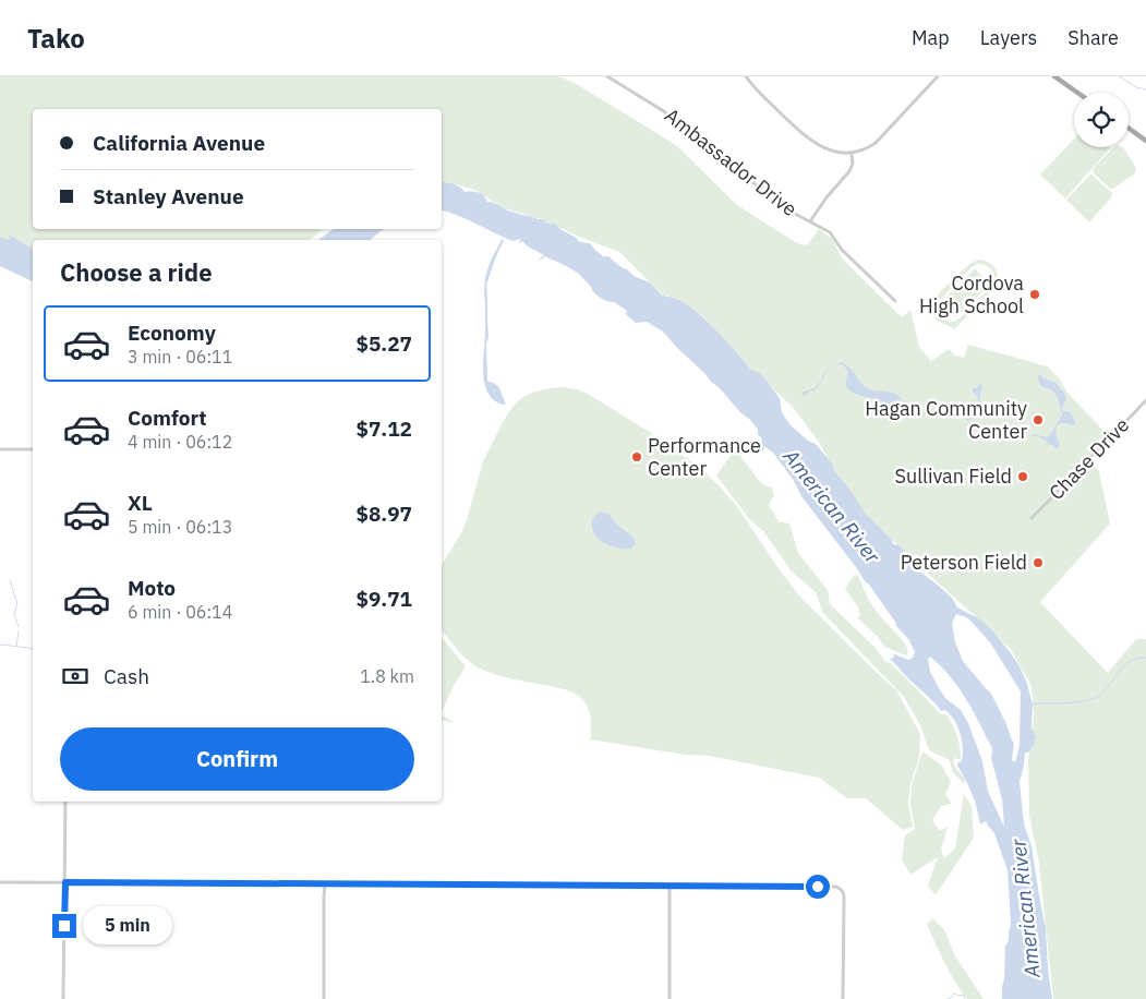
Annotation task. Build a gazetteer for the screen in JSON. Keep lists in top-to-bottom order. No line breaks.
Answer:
{"streets":{"street":["Ambassador Drive","Chase Drive"]},"water":["American River"],"places":["Cordova High School","Hagan Community Center","Performance Center","Sullivan Field","Peterson Field"],"page":{"header":"Tako","nav":["Map","Layers","Share"],"banner":["California Avenue","Stanley Avenue"],"heading":"Choose a ride","list":[{"name":"Economy","note":"3 min · 06:11","value":"$5.27"},{"name":"Comfort","note":"4 min · 06:12","value":"$7.12"},{"name":"XL","note":"5 min · 06:13","value":"$8.97"},{"name":"Moto","note":"6 min · 06:14","value":"$9.71"}],"pay":["Cash","1.8 km"],"buttons":"Confirm","bubble":"5 min"}}
